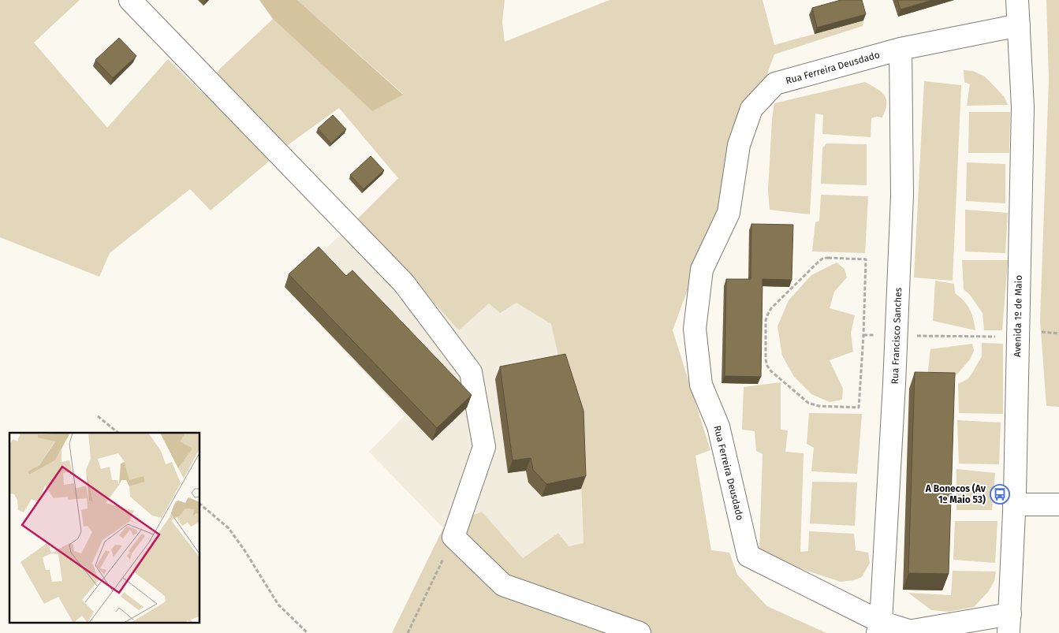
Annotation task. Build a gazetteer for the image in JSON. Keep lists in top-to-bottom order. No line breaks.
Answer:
{"streets":{"street":["Rua Ferreira Deusdado","Avenida 1º de Maio","Rua Francisco Sanches"]},"crossings":[["Rua Ferreira Deusdado","Avenida 1º de Maio"],["Rua Ferreira Deusdado","Rua Francisco Sanches"]],"places":{"bus stop":["A Bonecos (Av 1º Maio 53)"]}}
